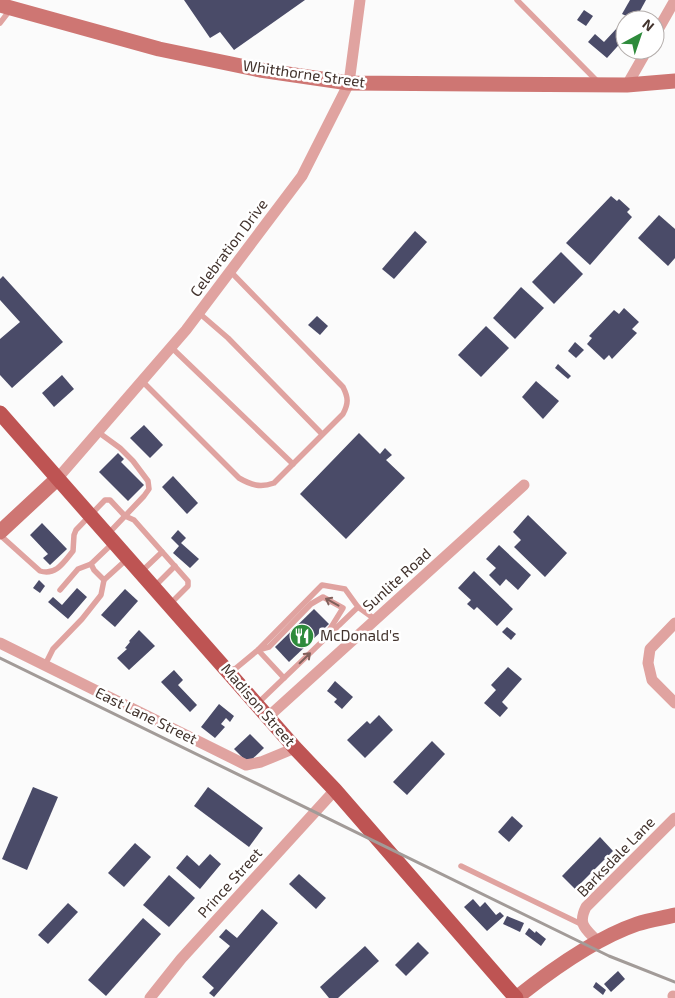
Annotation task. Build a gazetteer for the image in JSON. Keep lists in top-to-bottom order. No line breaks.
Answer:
{"streets":{"main road":["Madison Street"],"street":["Whitthorne Street","Celebration Drive","Sunlite Road","East Lane Street","Barksdale Lane","Prince Street"]},"crossings":[["Whitthorne Street","Celebration Drive"],["Celebration Drive","Madison Street"],["Sunlite Road","Madison Street"],["Madison Street","East Lane Street"],["Madison Street","Prince Street"]],"places":{"restaurant":["McDonald's"]},"north":"top right"}
